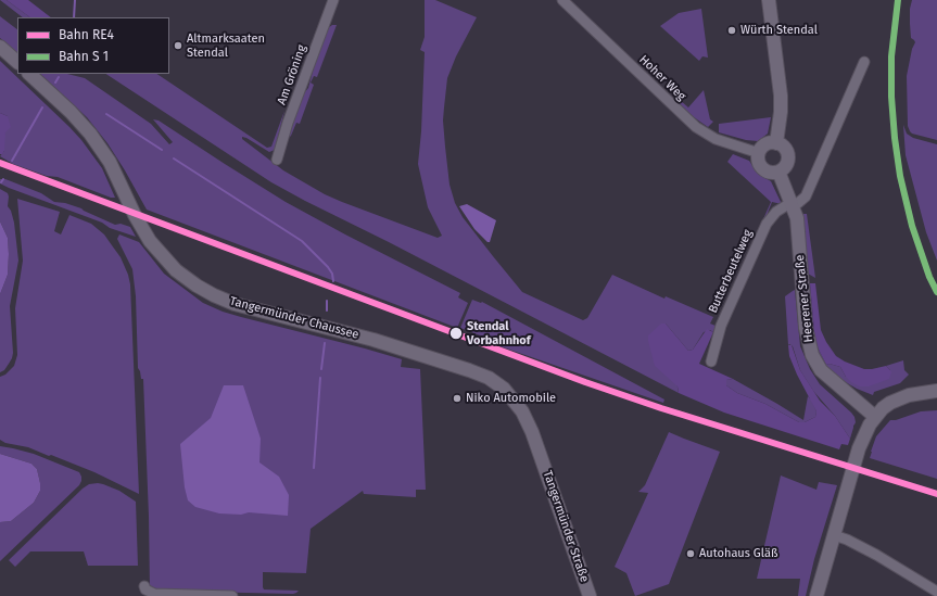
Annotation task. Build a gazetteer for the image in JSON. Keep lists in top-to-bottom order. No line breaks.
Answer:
{"streets":{"main road":["Heerener Straße","Tangermünder Chaussee","Tangermünder Straße"],"street":["Am Gröning","Hoher Weg","Butterbeutelweg"]},"crossings":[["Hoher Weg","Heerener Straße"],["Butterbeutelweg","Heerener Straße"],["Tangermünder Chaussee","Tangermünder Straße"]],"places":["Würth Stendal","Altmarksaaten Stendal","Stendal Vorbahnhof","Niko Automobile","Autohaus Gläß"],"lines":["rail line RE4"],"legend":["Bahn RE4","Bahn S 1"]}
